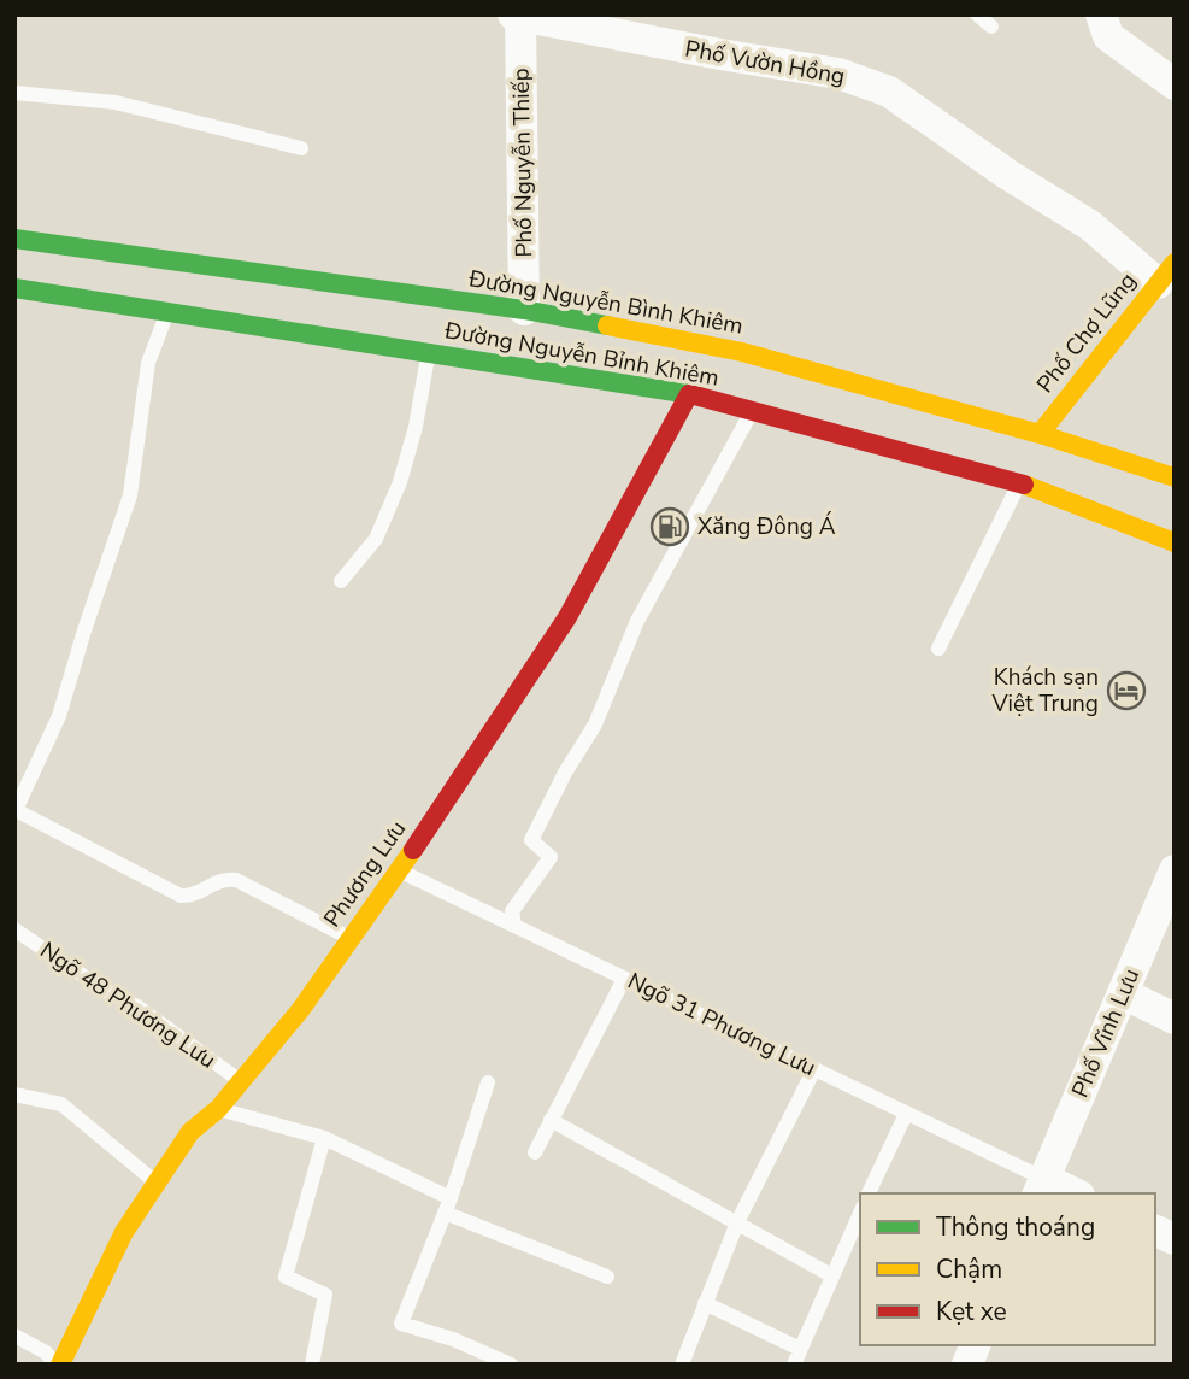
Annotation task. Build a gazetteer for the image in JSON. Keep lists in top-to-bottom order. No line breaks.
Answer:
{"streets":{"main road":["Đường Nguyễn Bình Khiêm","Phố Chợ Lũng","Đường Nguyễn Bỉnh Khiêm","Phương Lưu"],"street":["Phố Vườn Hồng","Phố Nguyễn Thiếp","Phố Vĩnh Lưu"],"lane":["Ngõ 48 Phương Lưu","Ngõ 31 Phương Lưu"]},"crossings":[["Phố Vườn Hồng","Phố Nguyễn Thiếp"],["Phố Vườn Hồng","Phố Chợ Lũng"],["Phố Nguyễn Thiếp","Đường Nguyễn Bình Khiêm"],["Đường Nguyễn Bình Khiêm","Phố Chợ Lũng"],["Đường Nguyễn Bỉnh Khiêm","Phương Lưu"],["Phương Lưu","Ngõ 48 Phương Lưu"],["Phương Lưu","Ngõ 31 Phương Lưu"],["Ngõ 31 Phương Lưu","Phố Vĩnh Lưu"]],"places":{"fuel station":["Xăng Đông Á"],"hotel":["Khách sạn Việt Trung"]},"legend":["Thông thoáng","Chậm","Kẹt xe"]}
